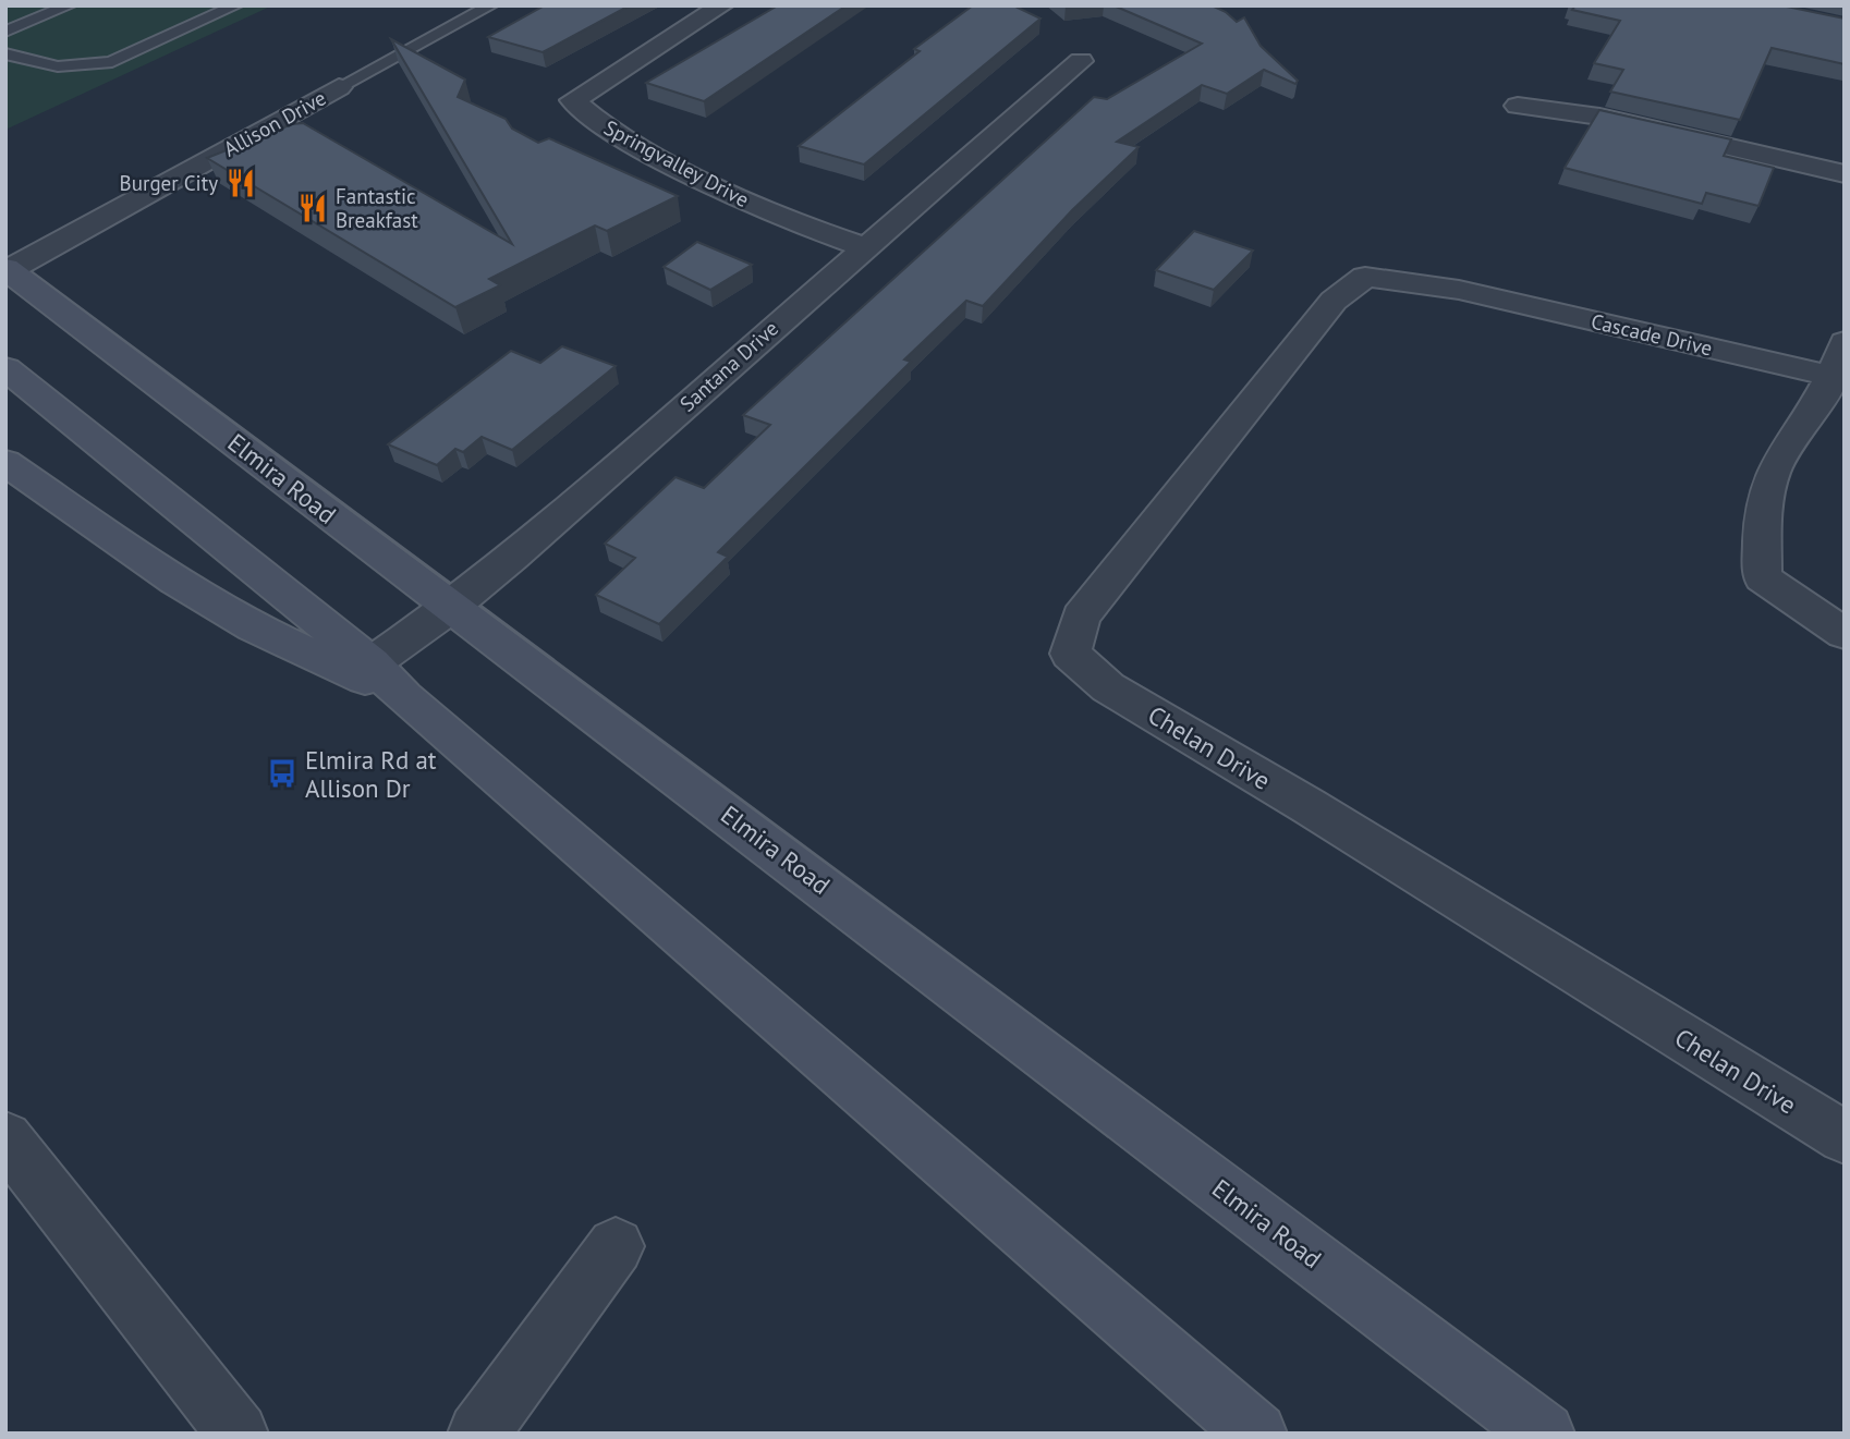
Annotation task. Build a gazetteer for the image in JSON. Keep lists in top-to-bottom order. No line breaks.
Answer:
{"streets":{"main road":["Elmira Road"],"street":["Allison Drive","Springvalley Drive","Cascade Drive","Santana Drive","Chelan Drive"]},"crossings":[["Allison Drive","Elmira Road"],["Springvalley Drive","Santana Drive"],["Cascade Drive","Chelan Drive"],["Santana Drive","Elmira Road"]],"places":{"restaurant":["Burger City","Fantastic Breakfast"],"bus stop":["Elmira Rd at Allison Dr"]}}
